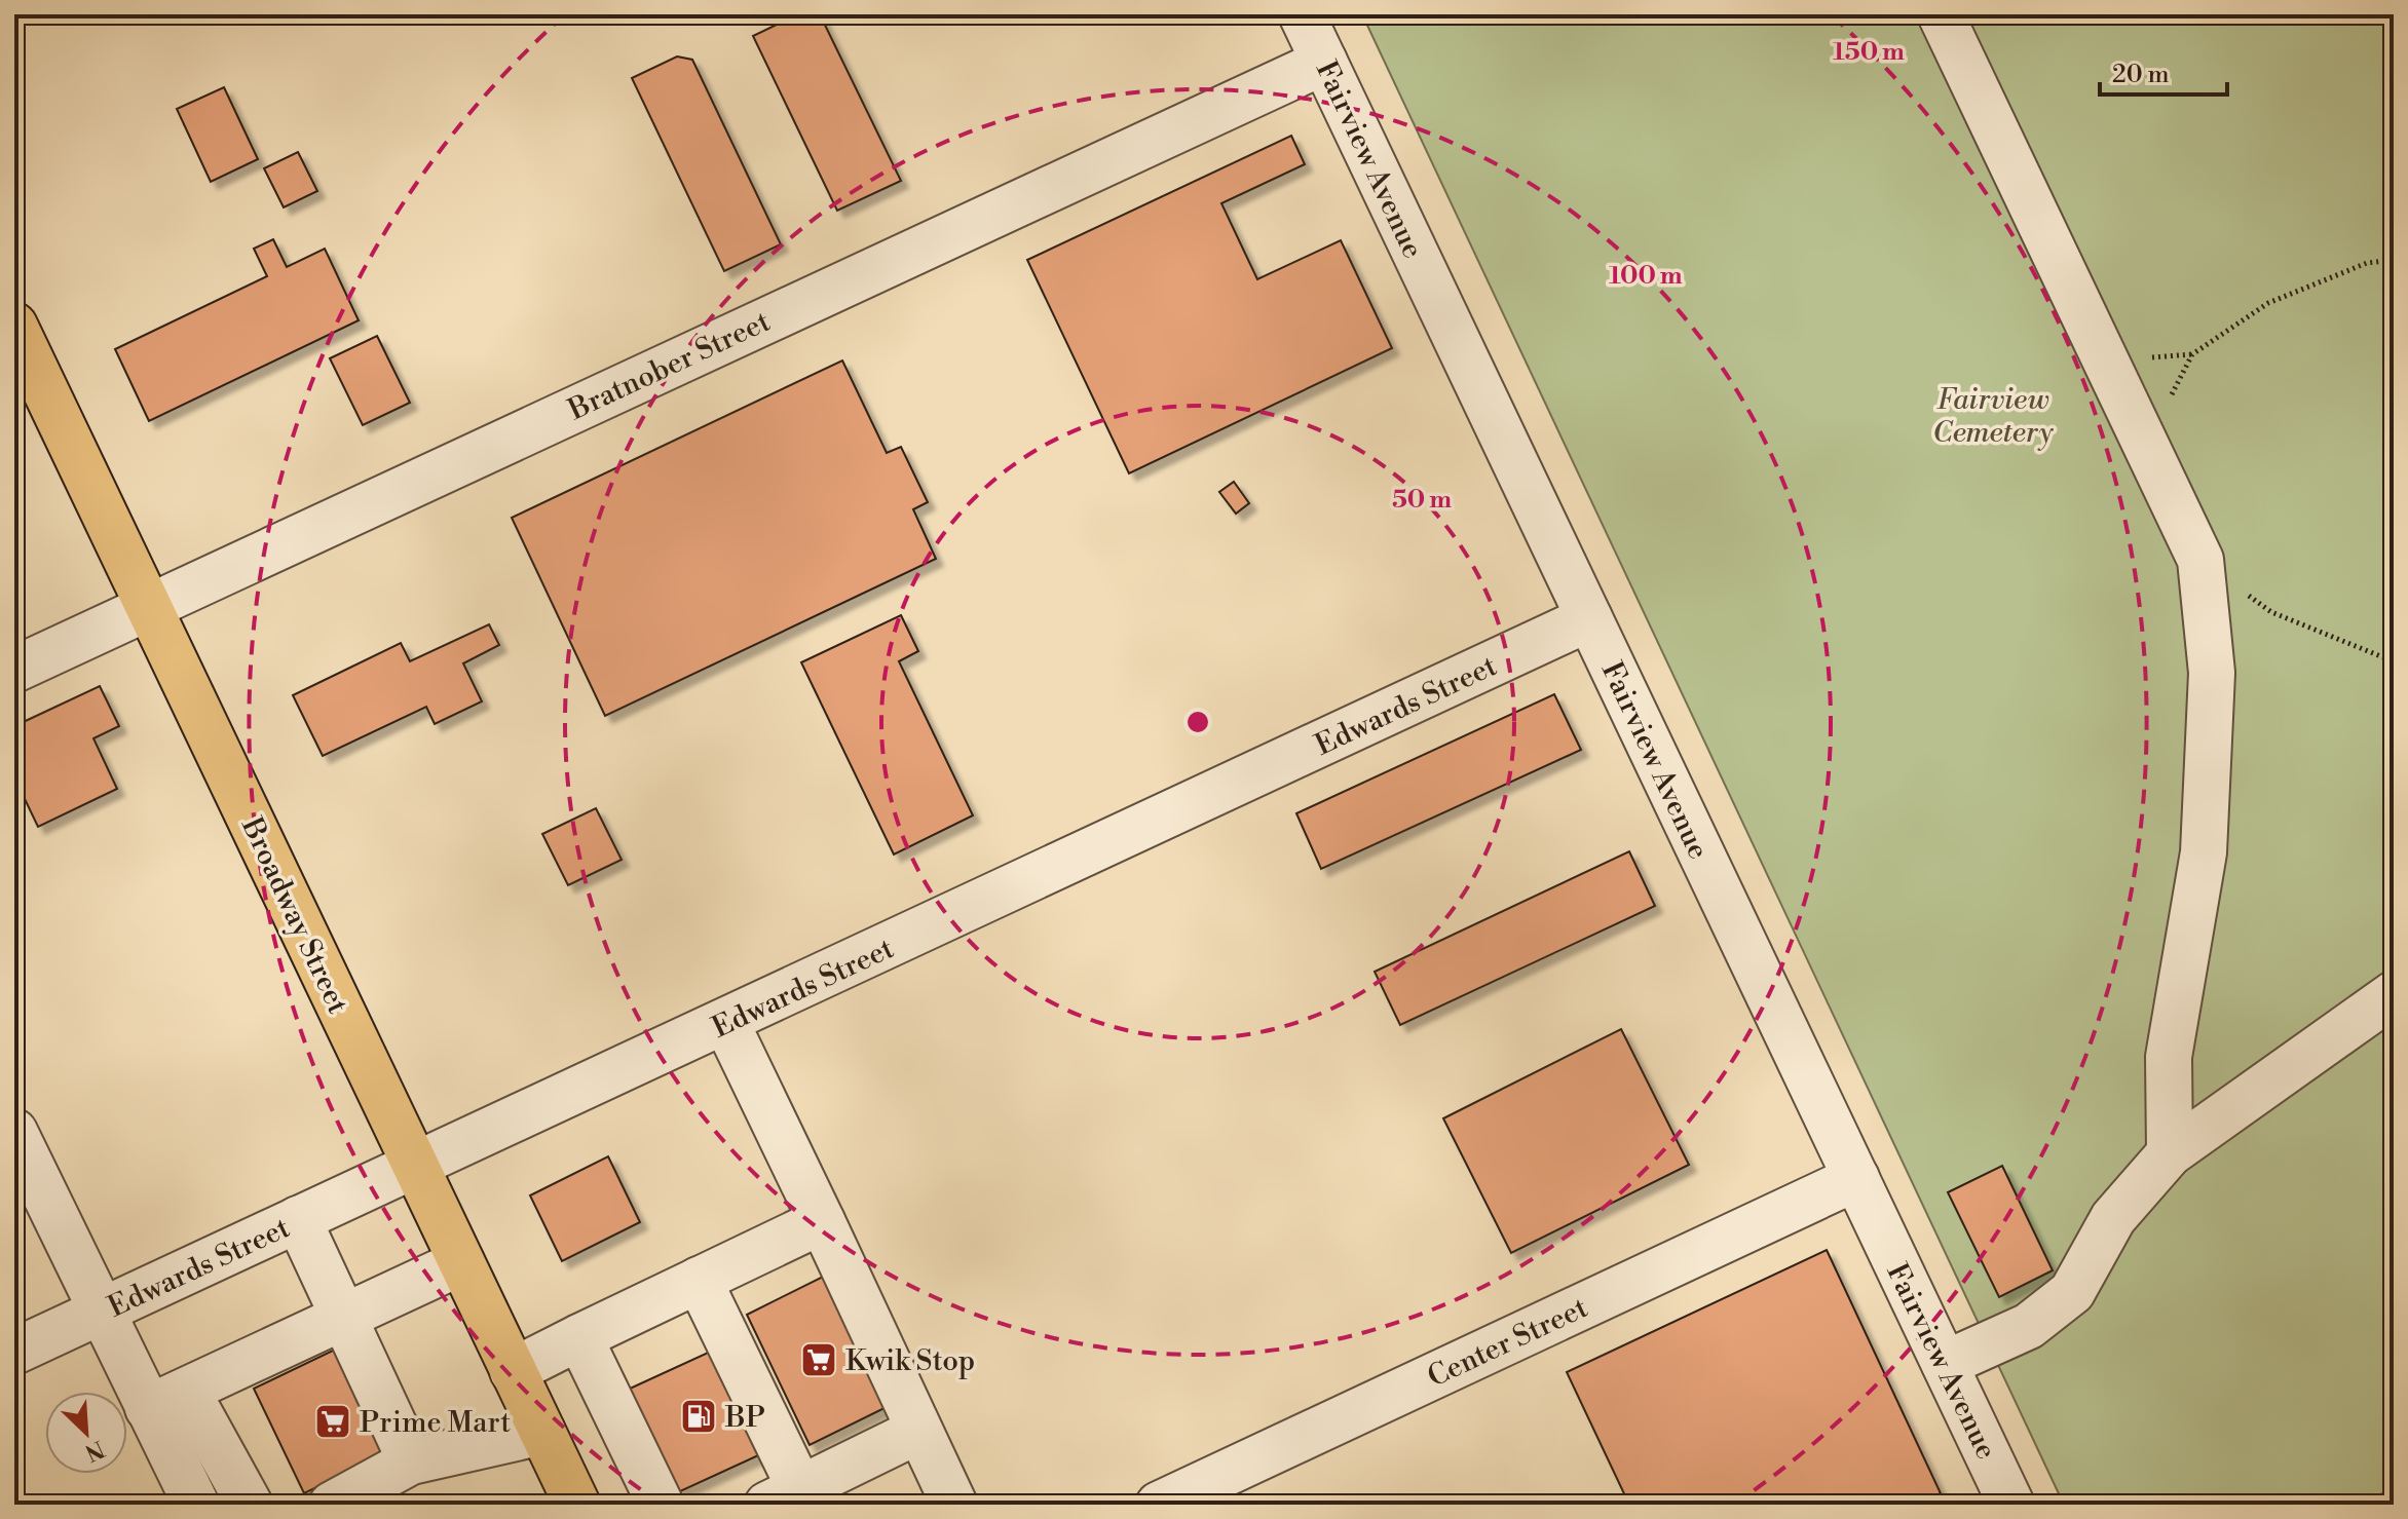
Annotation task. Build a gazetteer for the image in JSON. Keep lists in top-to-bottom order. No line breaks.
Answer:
{"streets":{"main road":["Broadway Street"],"street":["Fairview Avenue","Bratnober Street","Edwards Street","Center Street"]},"crossings":[["Fairview Avenue","Bratnober Street"],["Fairview Avenue","Edwards Street"],["Fairview Avenue","Center Street"],["Bratnober Street","Broadway Street"],["Edwards Street","Broadway Street"]],"parks":["Fairview Cemetery"],"places":{"supermarket":["Kwik Stop","Prime Mart"],"fuel station":["BP"]},"scale_bar":"20 m","north":"bottom right","rings":["150 m","100 m","50 m"]}
